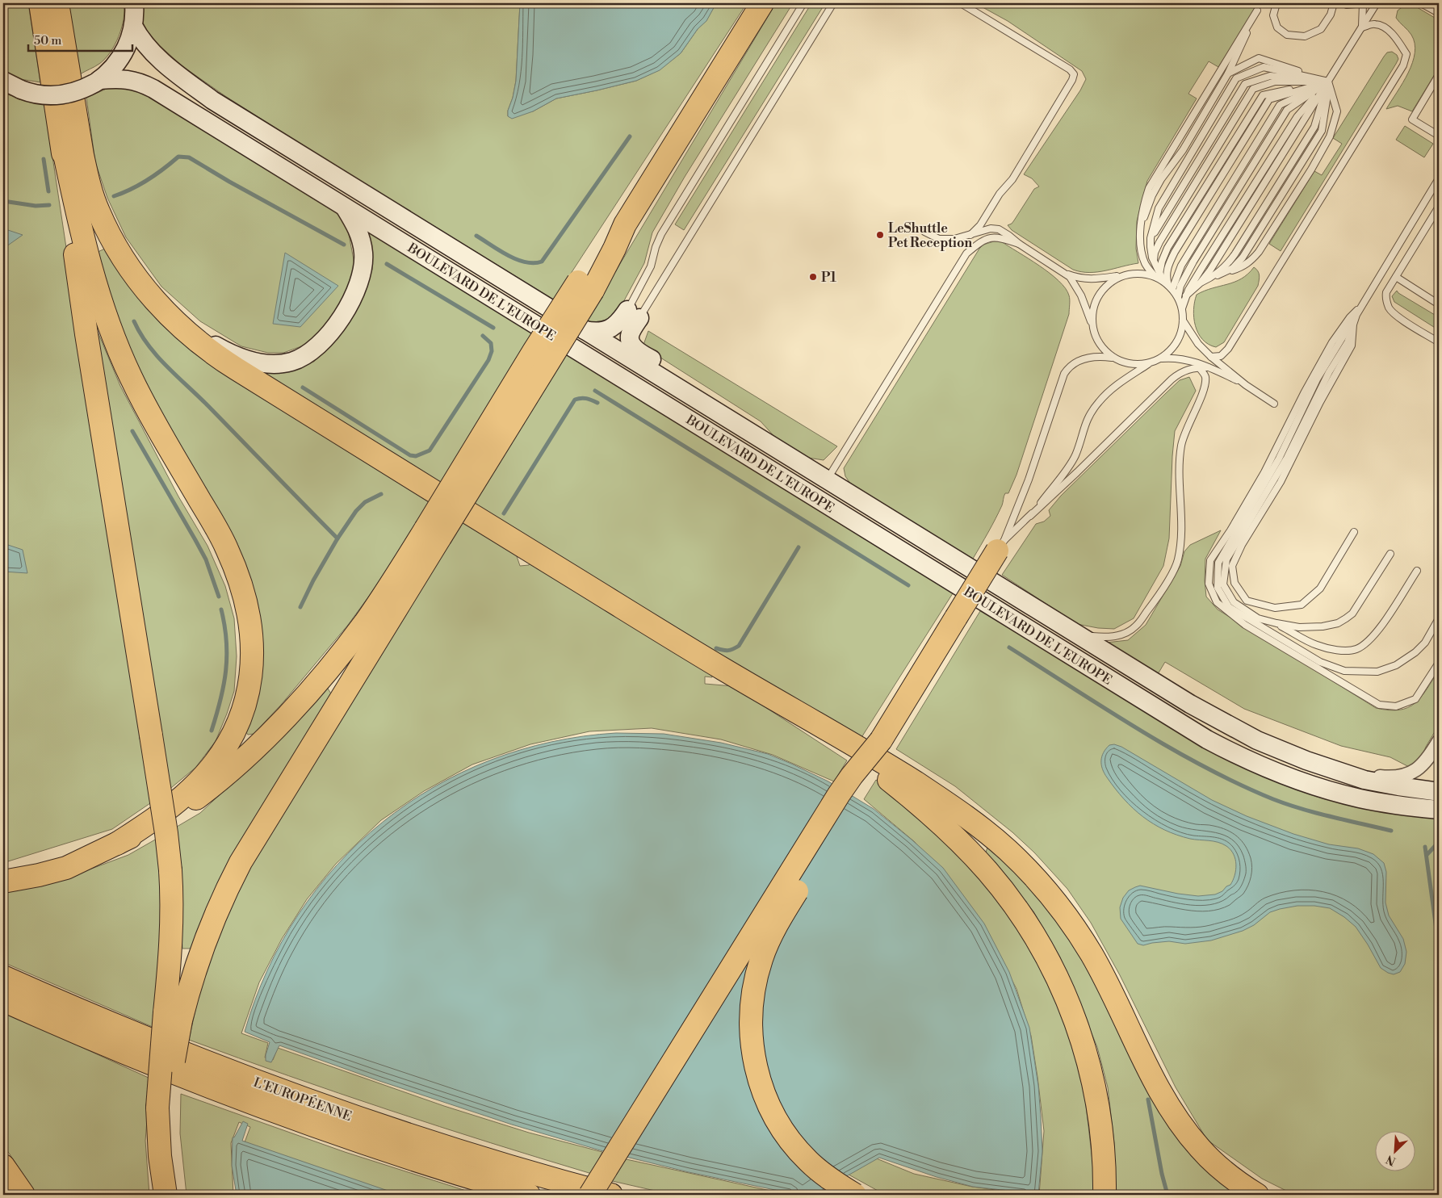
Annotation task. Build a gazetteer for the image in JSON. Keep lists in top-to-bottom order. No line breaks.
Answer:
{"streets":{"highway":["L'EUROPÉENNE"],"main road":["BOULEVARD DE L'EUROPE"]},"places":["LeShuttle Pet Reception","P1"],"scale_bar":"50 m","north":"bottom left"}
